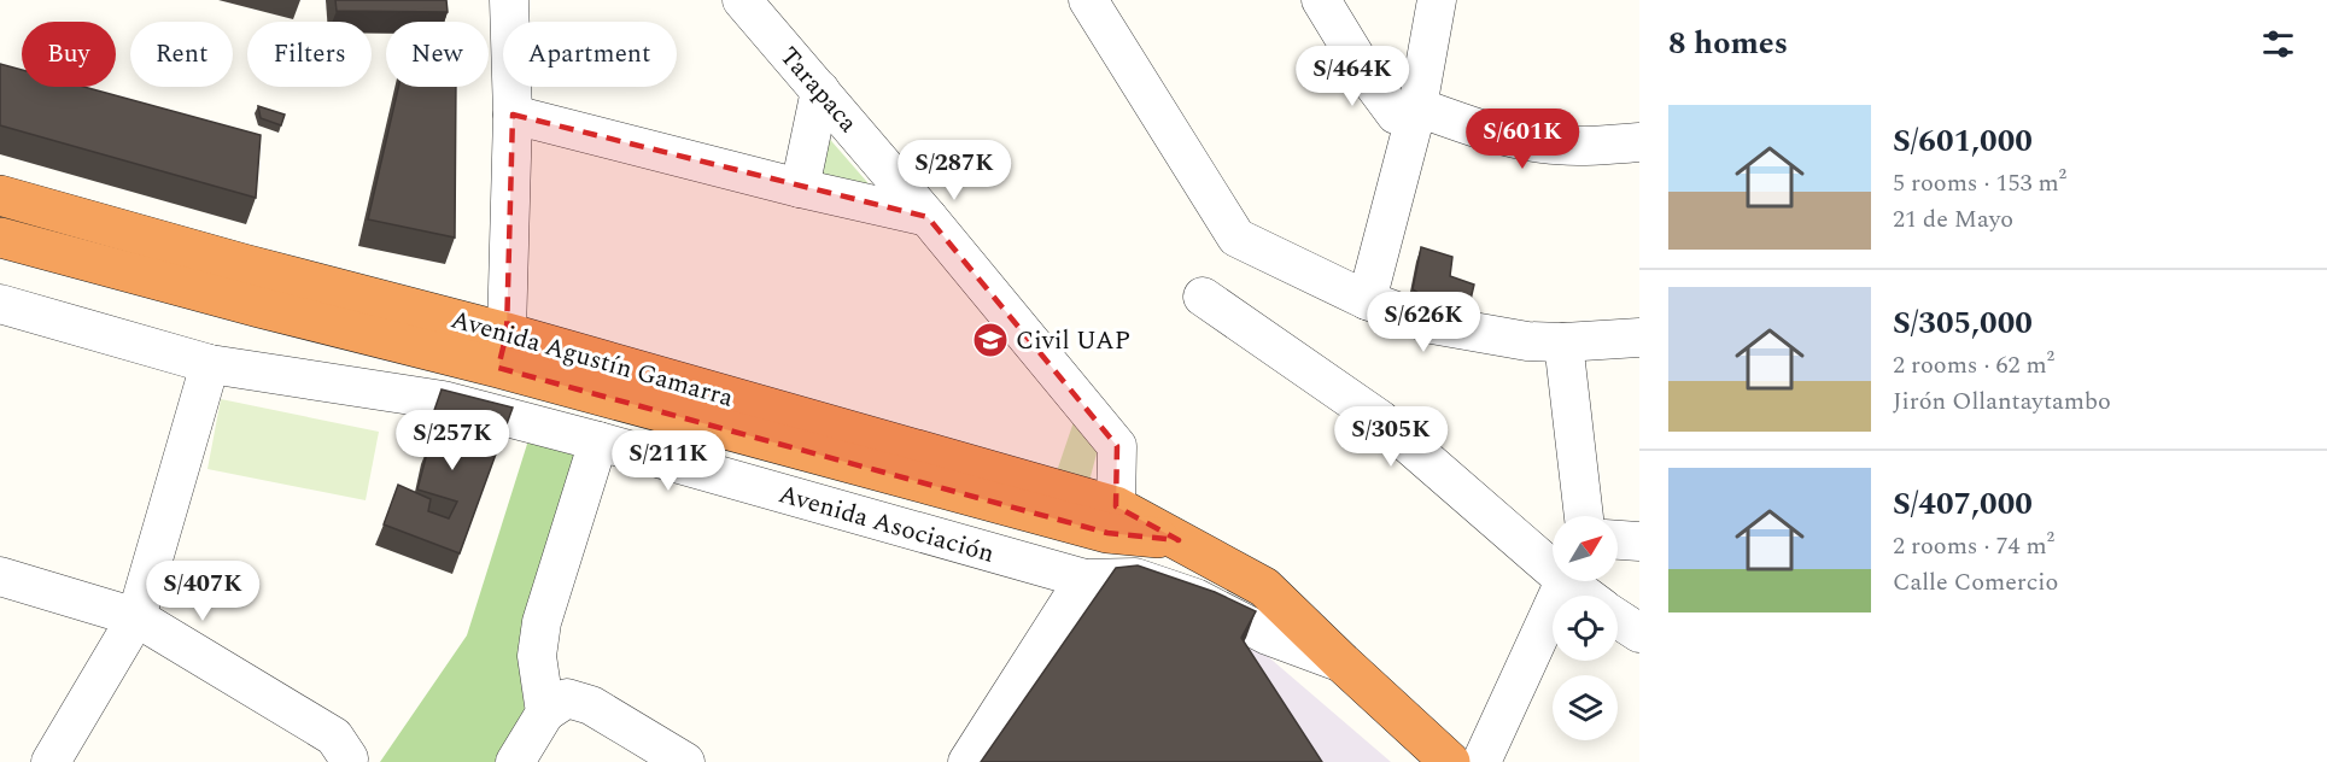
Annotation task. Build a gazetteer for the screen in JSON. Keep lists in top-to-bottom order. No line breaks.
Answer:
{"streets":{"highway":["Avenida Agustín Gamarra"],"street":["Tarapaca","Avenida Asociación"]},"crossings":[["Tarapaca","Avenida Agustín Gamarra"],["Avenida Agustín Gamarra","Avenida Asociación"]],"places":{"school or university":["Civil UAP"]},"north":"top right","page":{"heading":"8 homes","chip":["Buy","Rent","Filters","New","Apartment"],"price":["S/464K","S/601K","S/287K","S/626K","S/305K","S/257K","S/211K","S/407K"],"list":[{"name":"S/601,000","note":"5 rooms · 153 m² · 21 de Mayo"},{"name":"S/305,000","note":"2 rooms · 62 m² · Jirón Ollantaytambo"},{"name":"S/407,000","note":"2 rooms · 74 m² · Calle Comercio"}]}}
